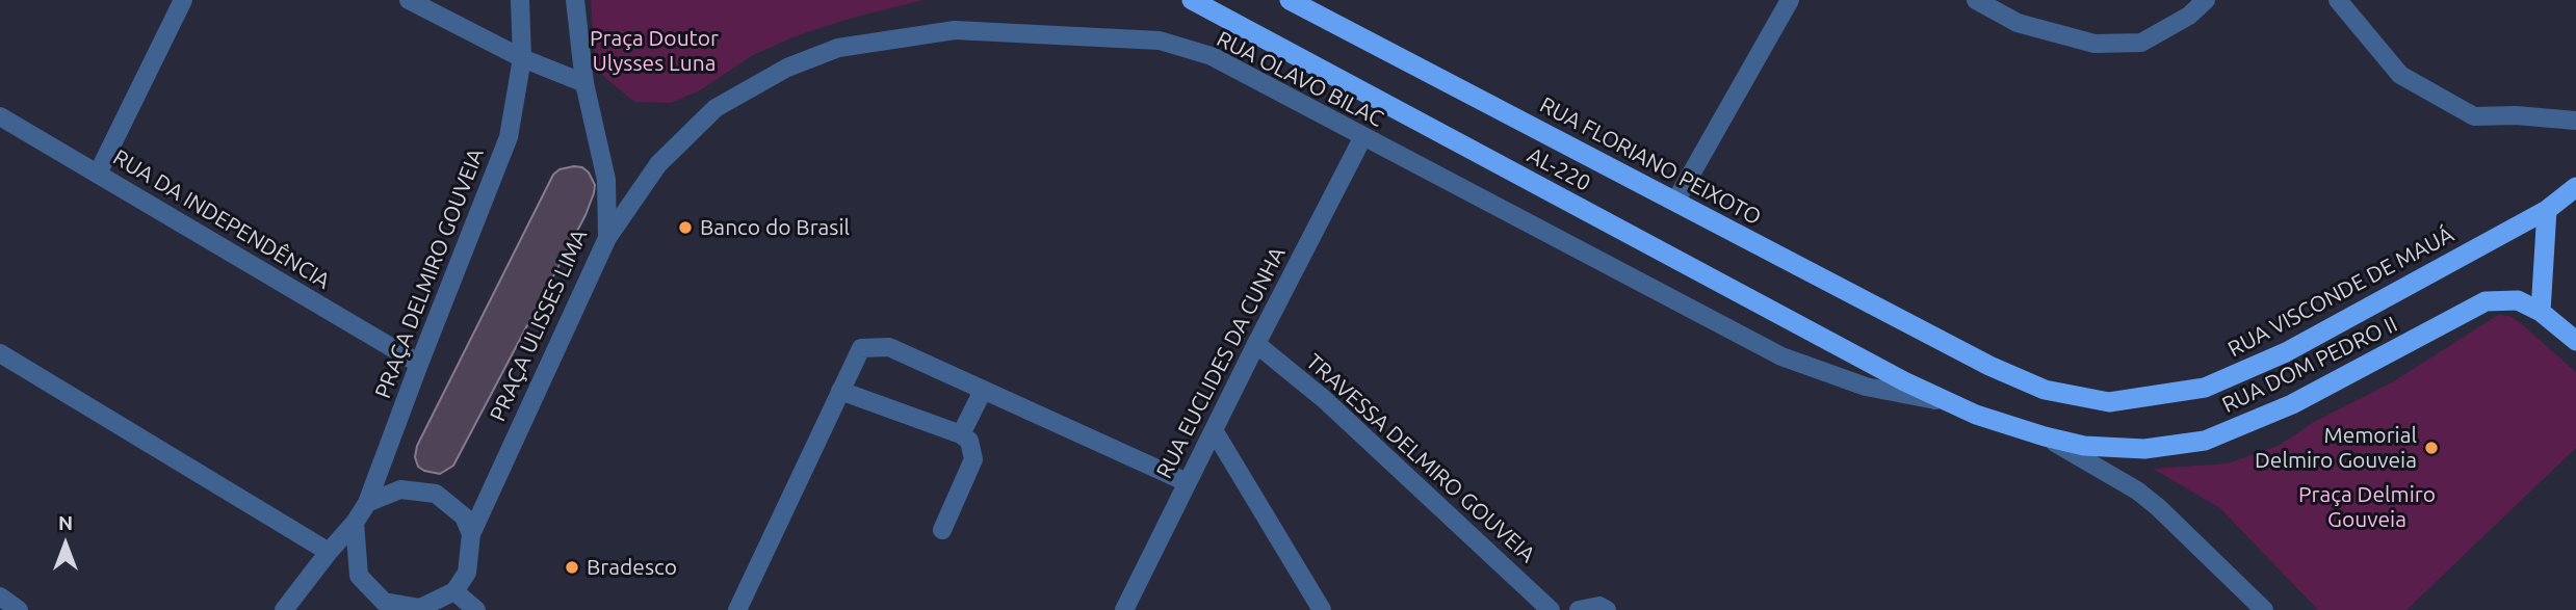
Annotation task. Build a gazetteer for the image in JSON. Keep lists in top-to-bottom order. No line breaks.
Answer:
{"streets":{"highway":["RUA OLAVO BILAC","RUA FLORIANO PEIXOTO","AL-220","RUA VISCONDE DE MAUÁ","RUA DOM PEDRO II"],"street":["RUA DA INDEPENDÊNCIA","PRAÇA DELMIRO GOUVEIA","PRAÇA ULISSES LIMA","RUA EUCLIDES DA CUNHA","TRAVESSA DELMIRO GOUVEIA"]},"crossings":[["RUA OLAVO BILAC","AL-220"],["RUA OLAVO BILAC","PRAÇA ULISSES LIMA"],["RUA OLAVO BILAC","RUA EUCLIDES DA CUNHA"],["RUA OLAVO BILAC","RUA DOM PEDRO II"],["RUA FLORIANO PEIXOTO","RUA VISCONDE DE MAUÁ"],["RUA DA INDEPENDÊNCIA","PRAÇA DELMIRO GOUVEIA"],["PRAÇA DELMIRO GOUVEIA","PRAÇA ULISSES LIMA"],["RUA EUCLIDES DA CUNHA","TRAVESSA DELMIRO GOUVEIA"]],"parks":["Praça Doutor Ulysses Luna","Praça Delmiro Gouveia"],"places":["Banco do Brasil","Memorial Delmiro Gouveia","Bradesco"],"north":"top"}
